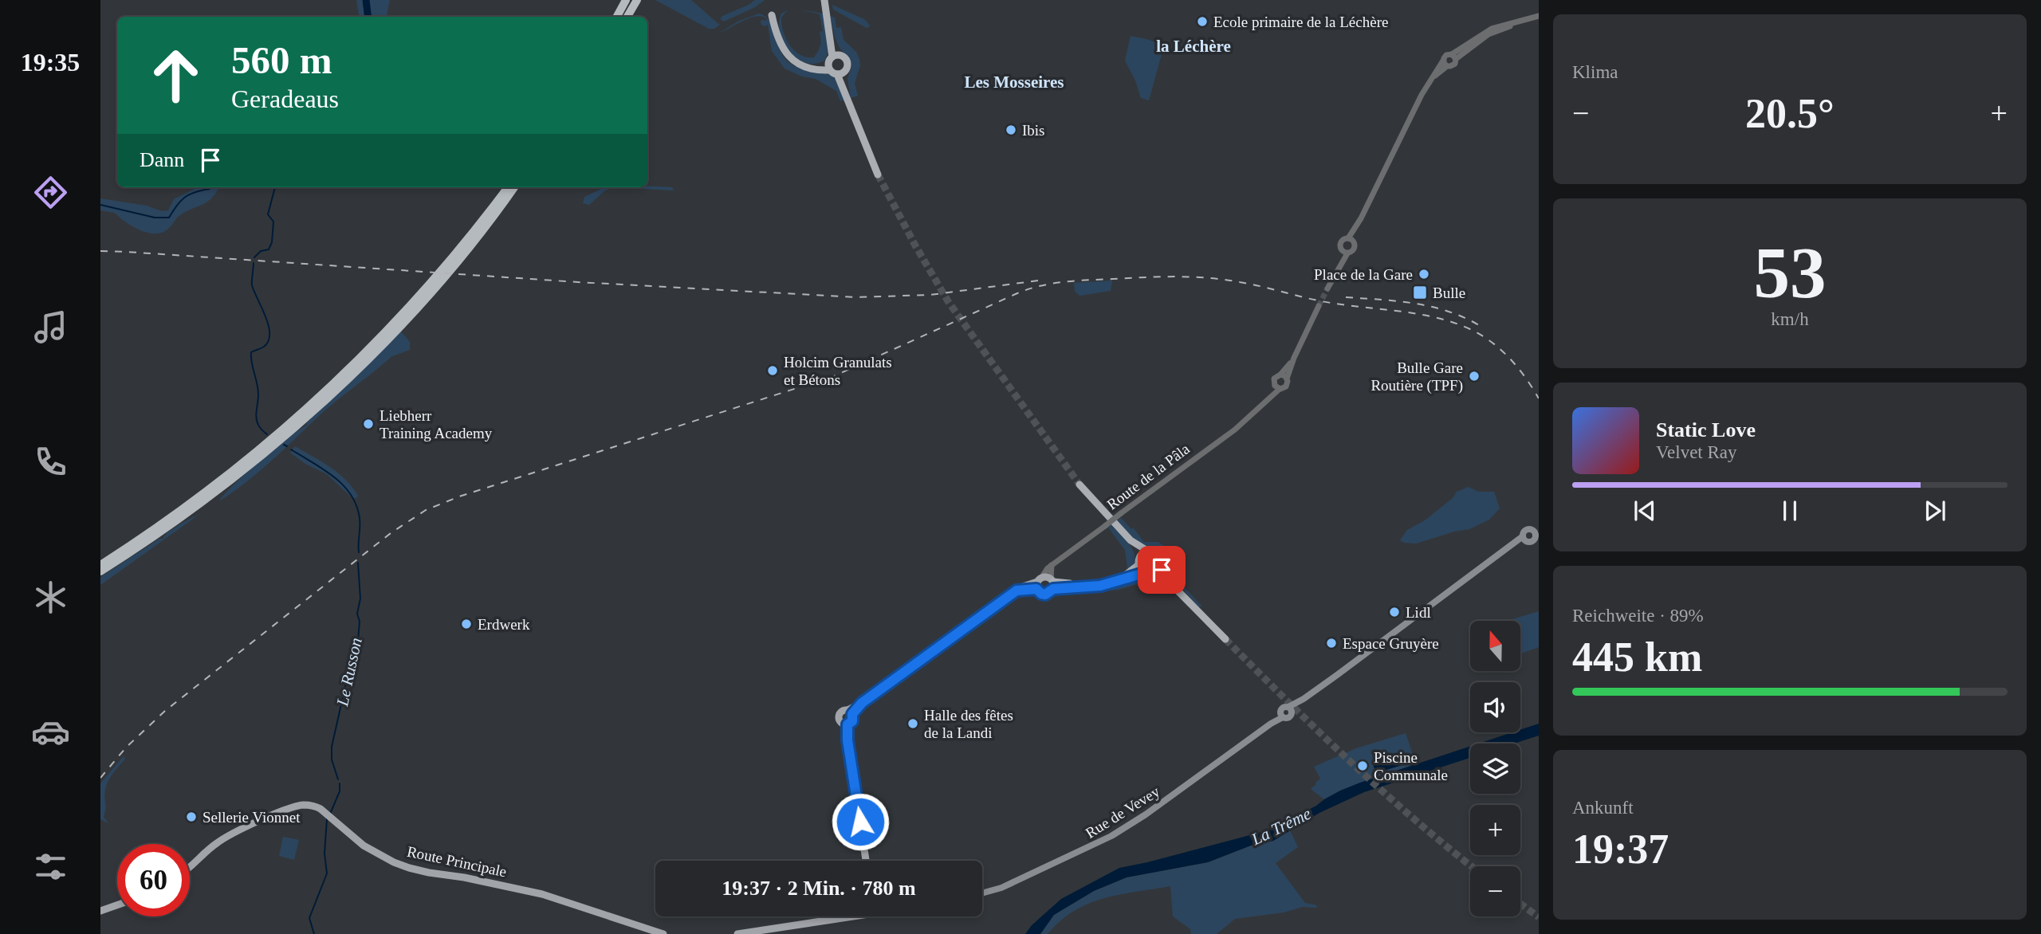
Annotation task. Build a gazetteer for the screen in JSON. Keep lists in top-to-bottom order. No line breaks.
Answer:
{"streets":{"main road":["Rue de Vevey","Route Principale"],"street":["Route de la Pâla"]},"districts":["la Léchère","Les Mosseires"],"water":["Le Russon","La Trême"],"places":{"other":["Ecole primaire de la Léchère","Ibis","Place de la Gare","Holcim Granulats et Bétons","Bulle Gare Routière (TPF)","Liebherr Training Academy","Lidl","Erdwerk","Espace Gruyère","Halle des fêtes de la Landi","Piscine Communale","Sellerie Vionnet"],"transit":["Bulle"]},"north":"top","page":{"tabs":"19:35","tile":["Klima",["53","km/h"],["Reichweite · 89%","445 km"],["Ankunft","19:37"]],"turn":["560 m","Geradeaus"],"heat":["−","20.5°","+"],"then":"Dann","song":["Static Love","Velvet Ray"],"map_buttons":["+","−"],"limit":"60","trip":"19:37 · 2 Min. · 780 m"}}
